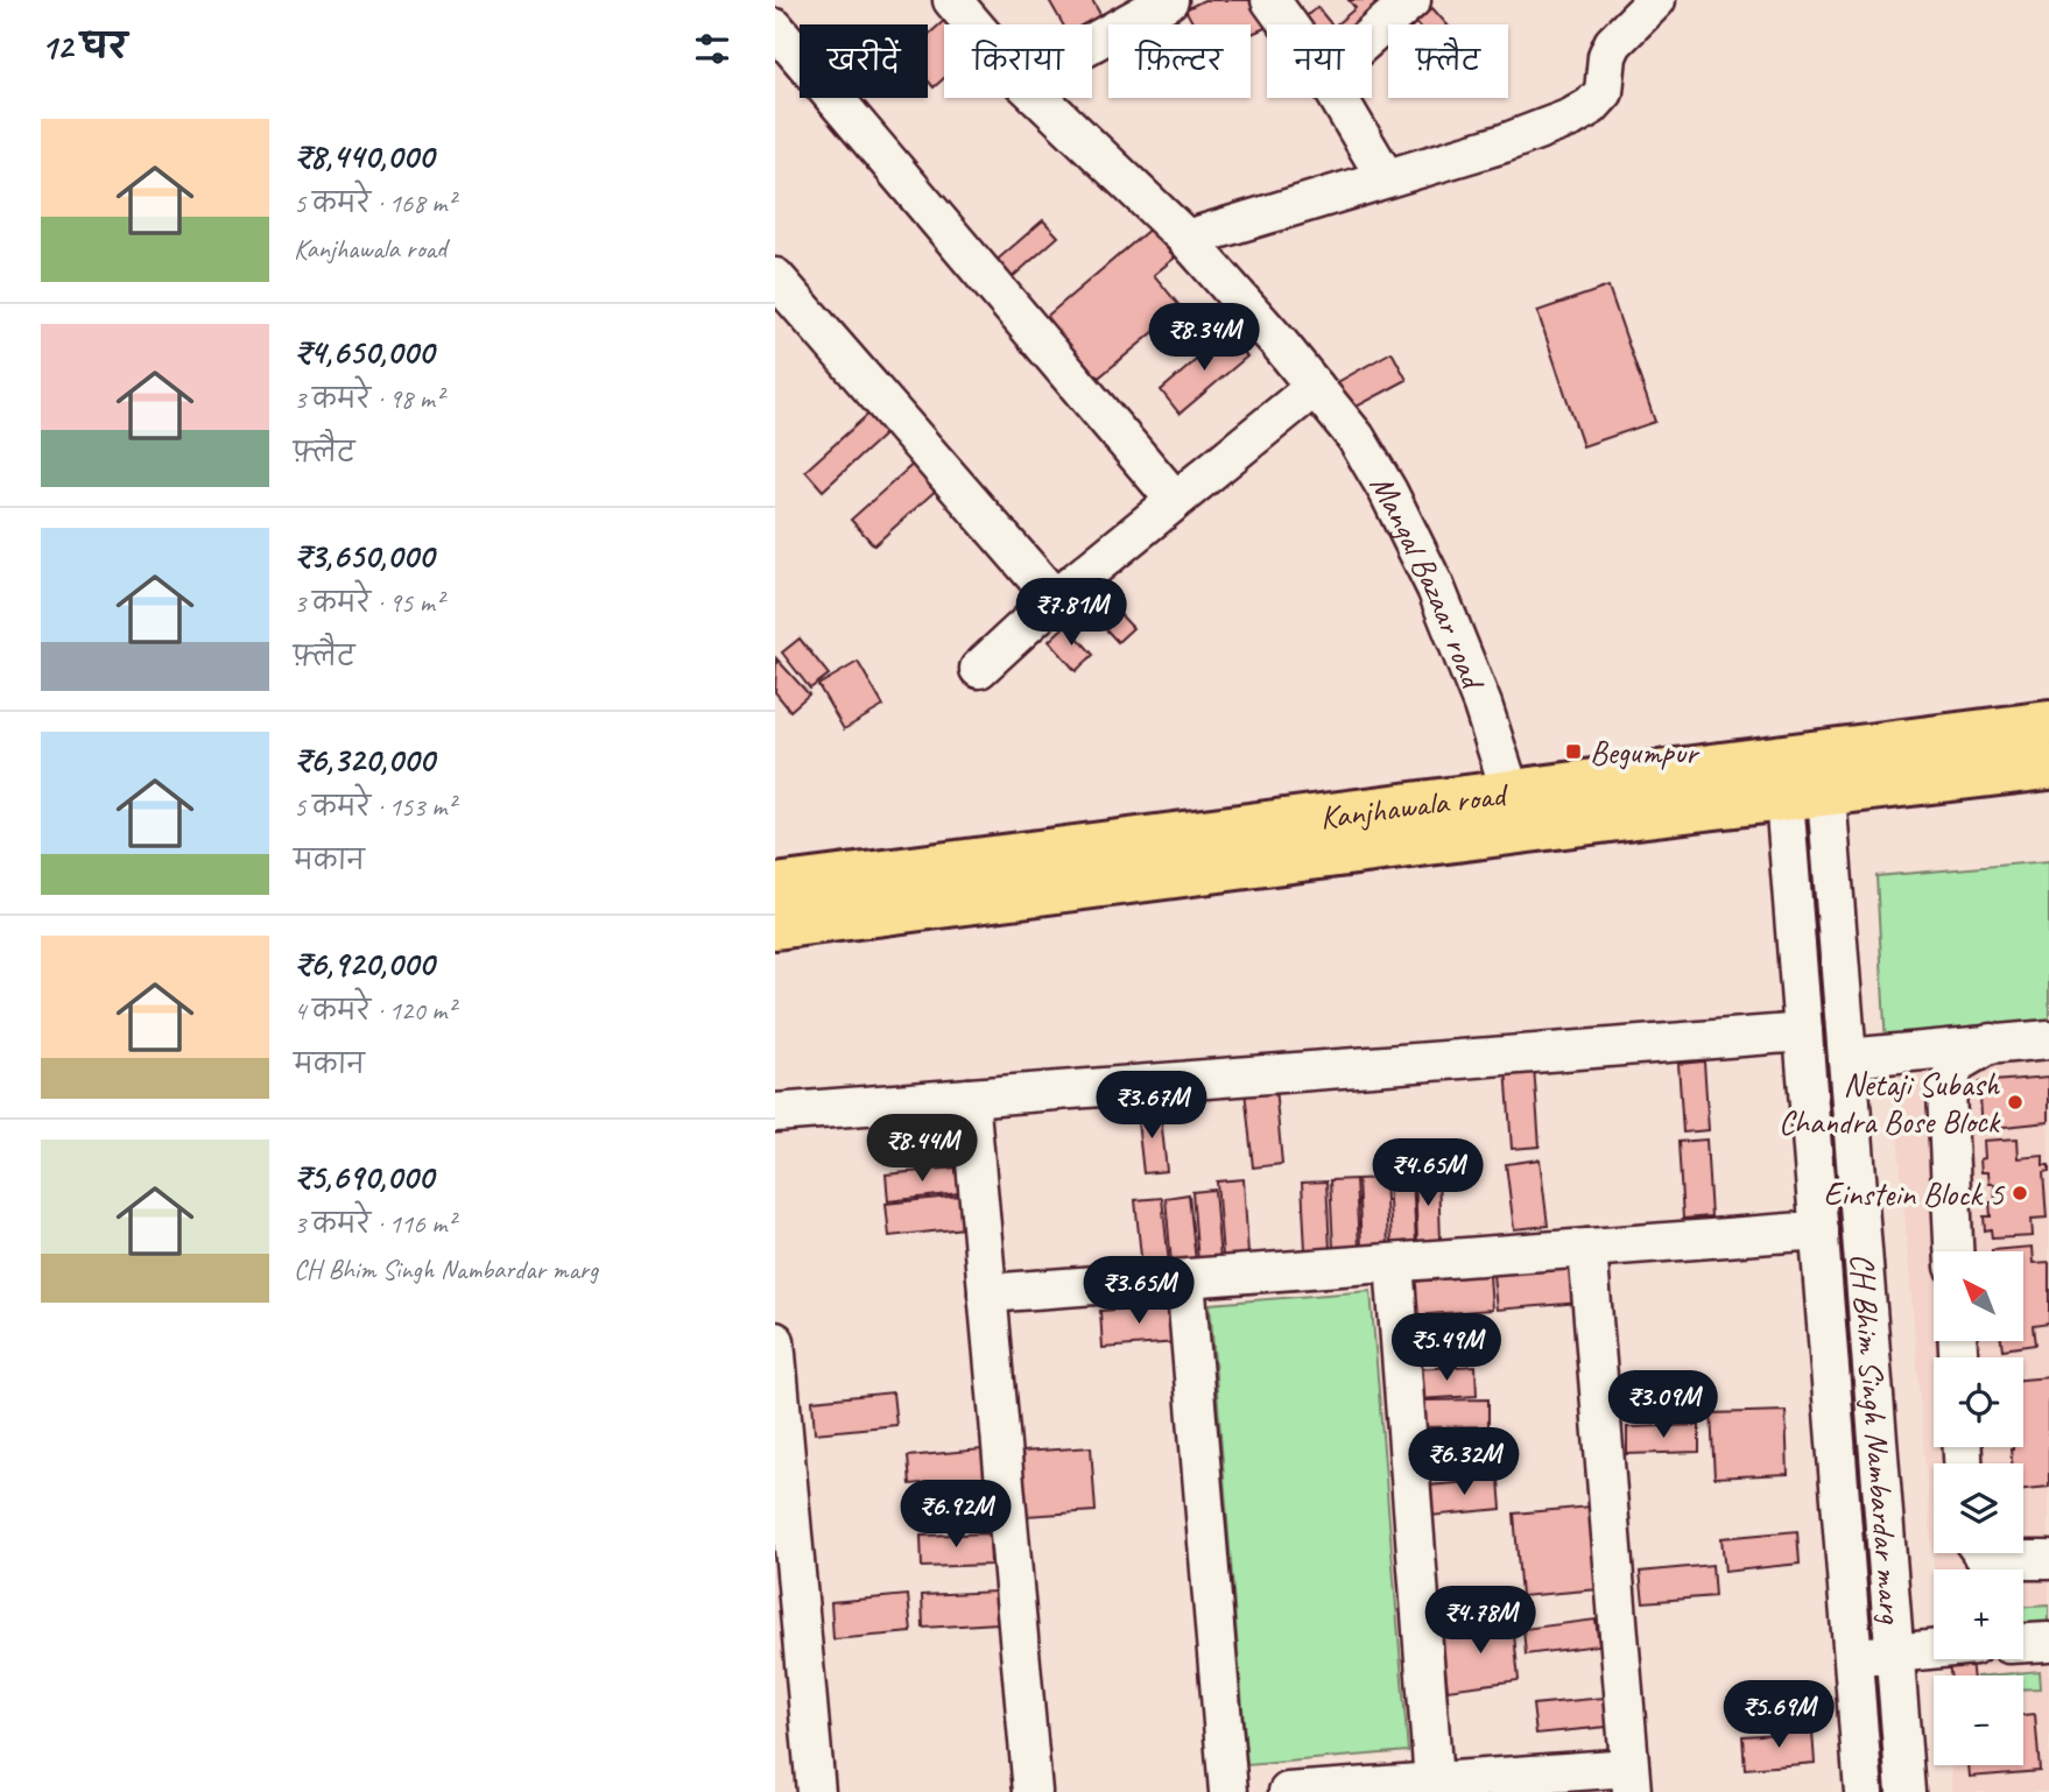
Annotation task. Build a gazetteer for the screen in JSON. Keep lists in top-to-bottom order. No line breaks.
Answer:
{"streets":{"main road":["Kanjhawala road"],"street":["Mangal Bazaar road","CH Bhim Singh Nambardar marg"]},"crossings":[["Mangal Bazaar road","Kanjhawala road"],["Kanjhawala road","CH Bhim Singh Nambardar marg"]],"places":{"transit":["Begumpur"],"other":["Netaji Subash Chandra Bose Block","Einstein Block 5"]},"north":"top left","page":{"heading":"12 घर","chip":["खरीदें","किराया","फ़िल्टर","नया","फ़्लैट"],"list":[{"name":"₹8,440,000","note":"5 कमरे · 168 m² · Kanjhawala road"},{"name":"₹4,650,000","note":"3 कमरे · 98 m² · फ़्लैट"},{"name":"₹3,650,000","note":"3 कमरे · 95 m² · फ़्लैट"},{"name":"₹6,320,000","note":"5 कमरे · 153 m² · मकान"},{"name":"₹6,920,000","note":"4 कमरे · 120 m² · मकान"},{"name":"₹5,690,000","note":"3 कमरे · 116 m² · CH Bhim Singh Nambardar marg"}],"price":["₹8.34M","₹7.81M","₹3.67M","₹8.44M","₹4.65M","₹3.65M","₹5.49M","₹3.09M","₹6.32M","₹6.92M","₹4.78M","₹5.69M"],"map_buttons":["+","−"]}}
